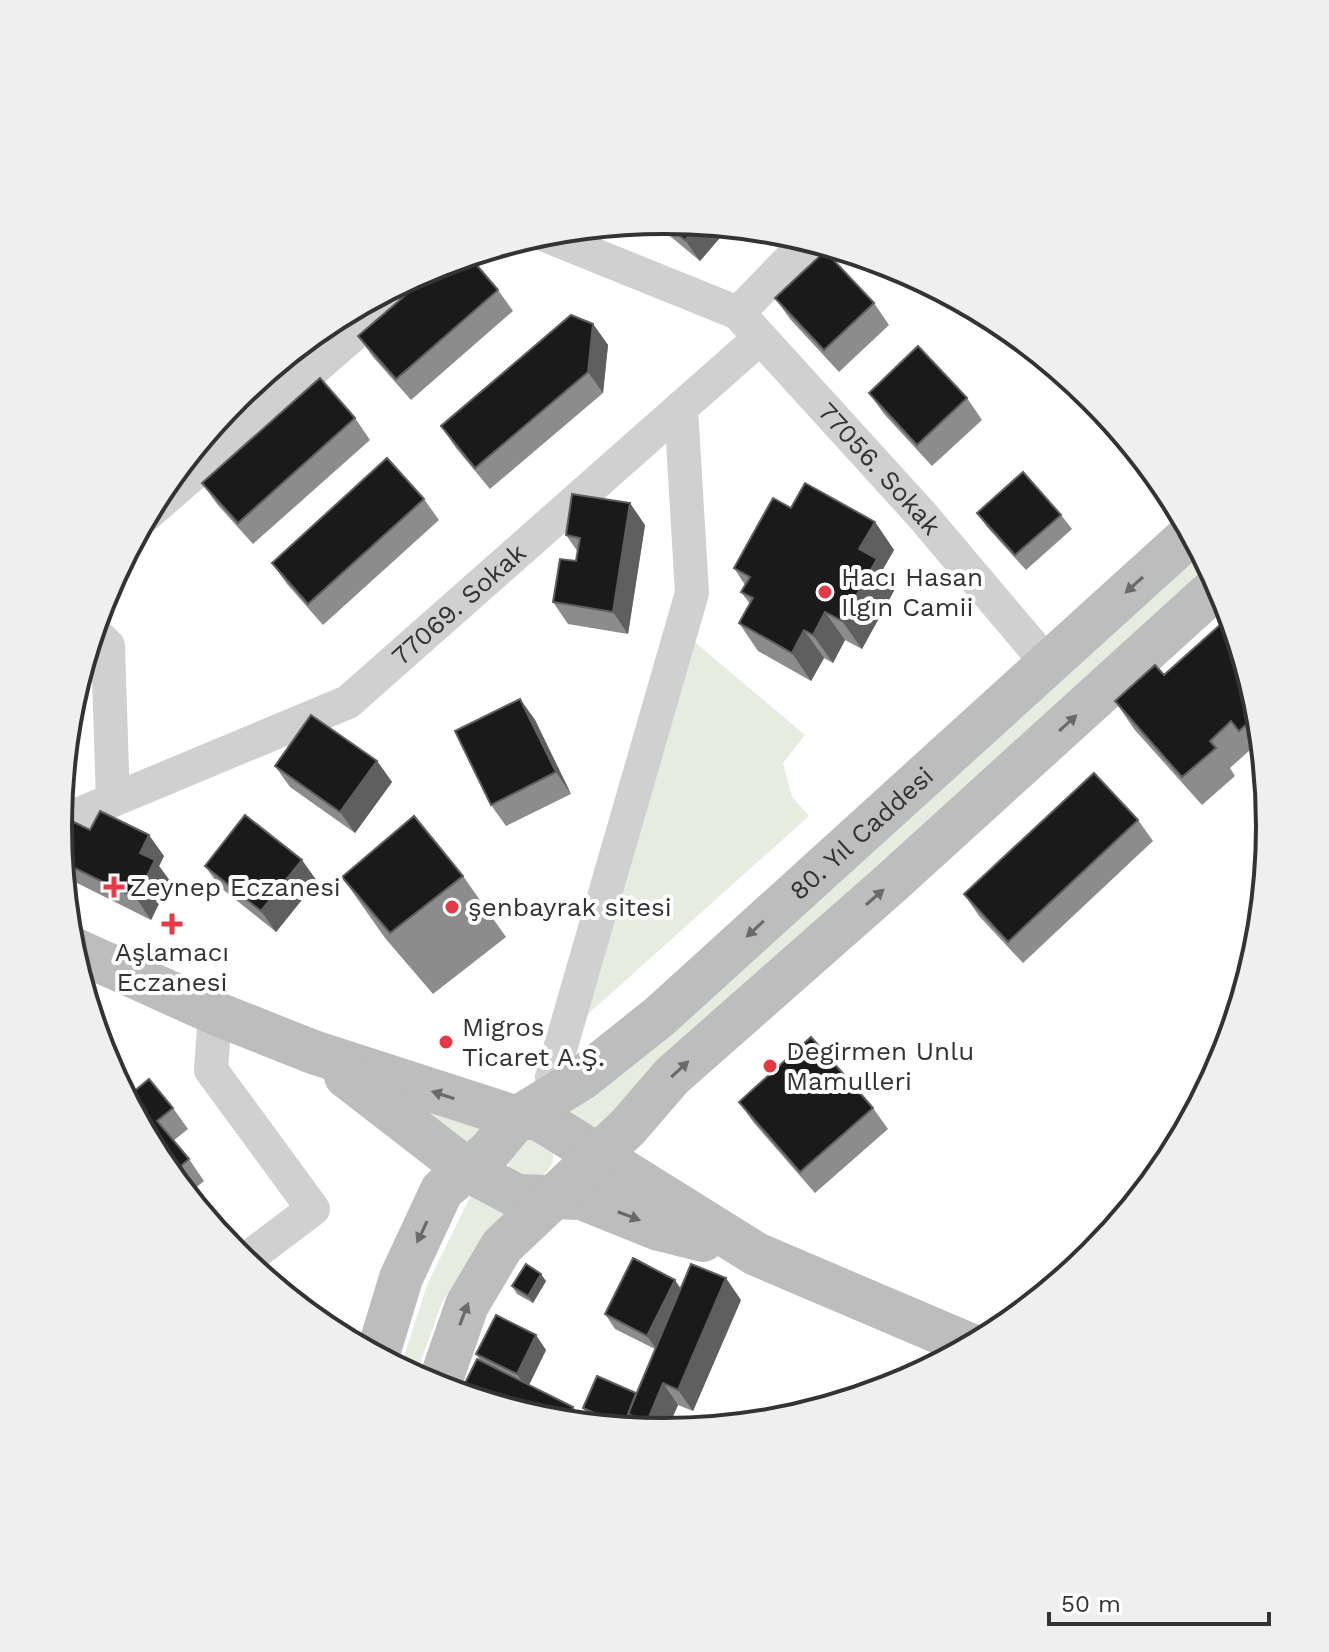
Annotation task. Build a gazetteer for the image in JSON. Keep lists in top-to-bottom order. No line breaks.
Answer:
{"streets":{"main road":["80. Yıl Caddesi"],"street":["77056. Sokak","77069. Sokak"]},"crossings":[["77056. Sokak","77069. Sokak"],["77056. Sokak","80. Yıl Caddesi"]],"places":{"other":["Hacı Hasan Ilgın Camii","şenbayrak sitesi","Migros Ticaret A.Ş.","Degirmen Unlu Mamulleri"],"health":["Zeynep Eczanesi","Aşlamacı Eczanesi"]},"scale_bar":"50 m"}
